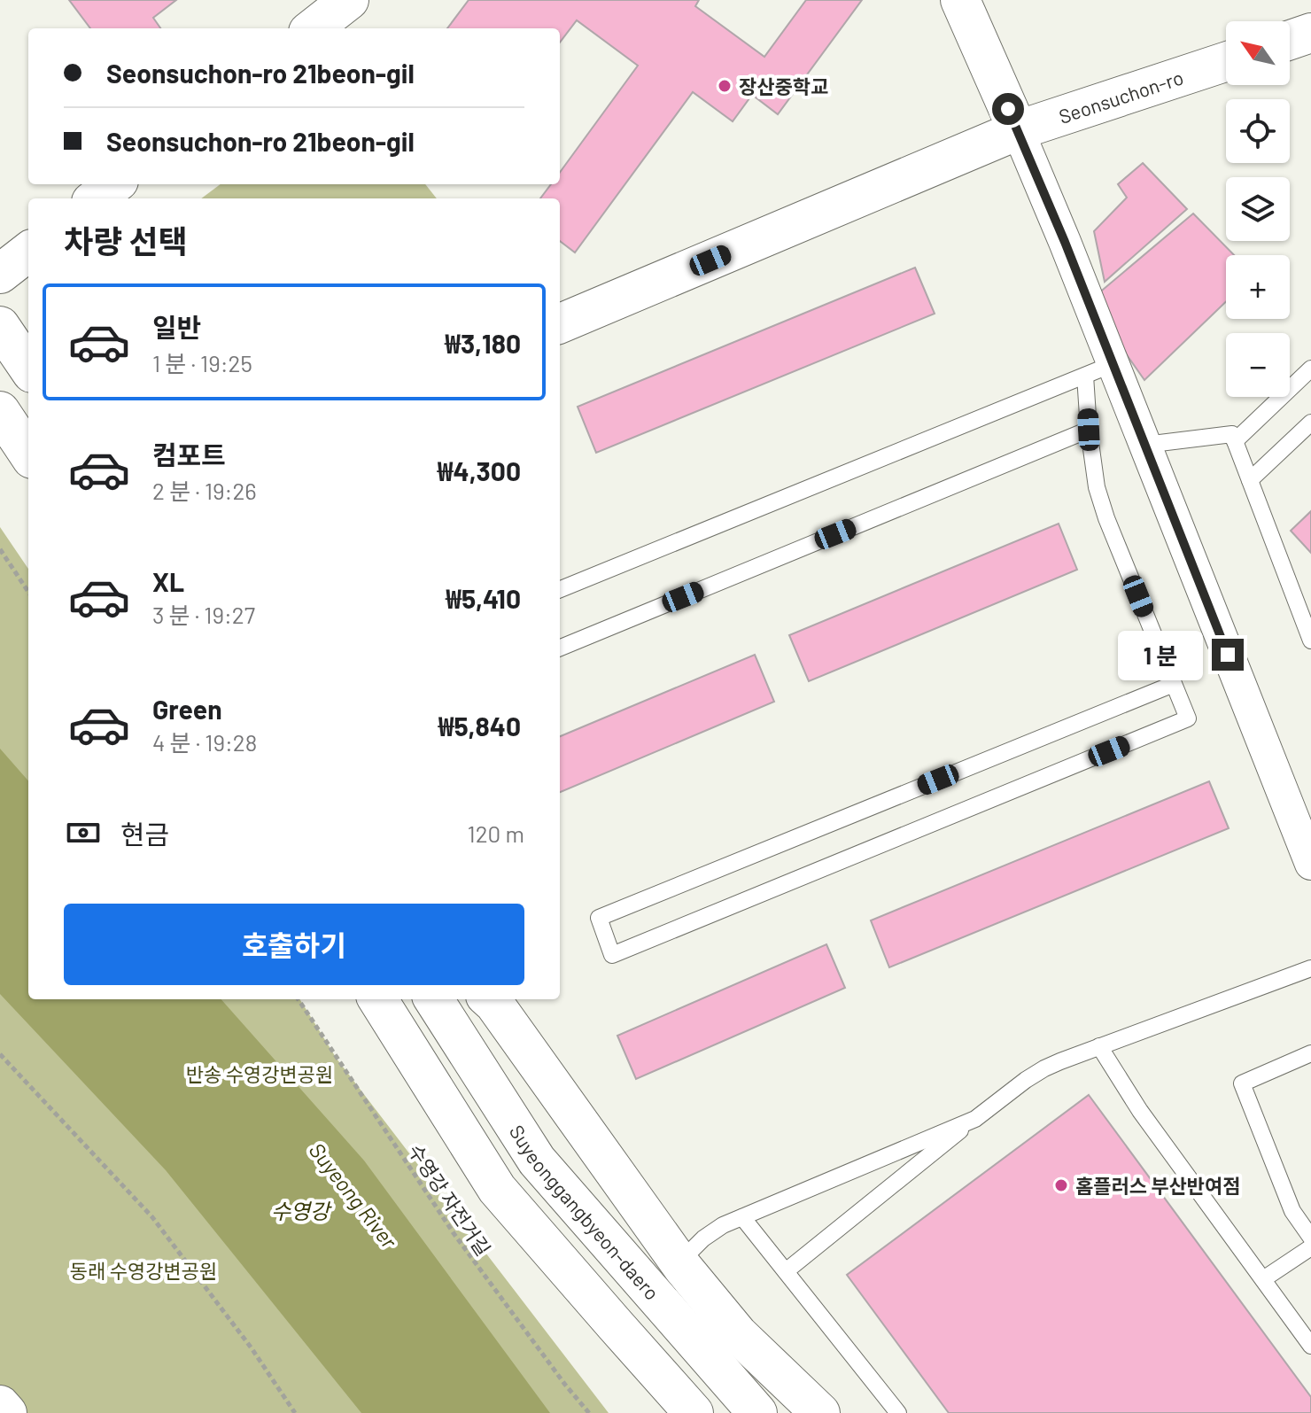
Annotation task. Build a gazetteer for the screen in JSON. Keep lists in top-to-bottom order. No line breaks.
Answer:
{"streets":{"main road":["Seonsuchon-ro","Suyeonggangbyeon-daero"],"path":["수영강 자전거길"]},"water":["Suyeong River","수영강"],"parks":["반송 수영강변공원","동래 수영강변공원"],"places":["장산중학교","홈플러스 부산반여점"],"north":"top left","page":{"map_buttons":["+","−"],"banner":["Seonsuchon-ro 21beon-gil","Seonsuchon-ro 21beon-gil"],"heading":"차량 선택","list":[{"name":"일반","note":"1 분 · 19:25","value":"₩3,180"},{"name":"컴포트","note":"2 분 · 19:26","value":"₩4,300"},{"name":"XL","note":"3 분 · 19:27","value":"₩5,410"},{"name":"Green","note":"4 분 · 19:28","value":"₩5,840"}],"bubble":"1 분","pay":["현금","120 m"],"buttons":"호출하기"}}
